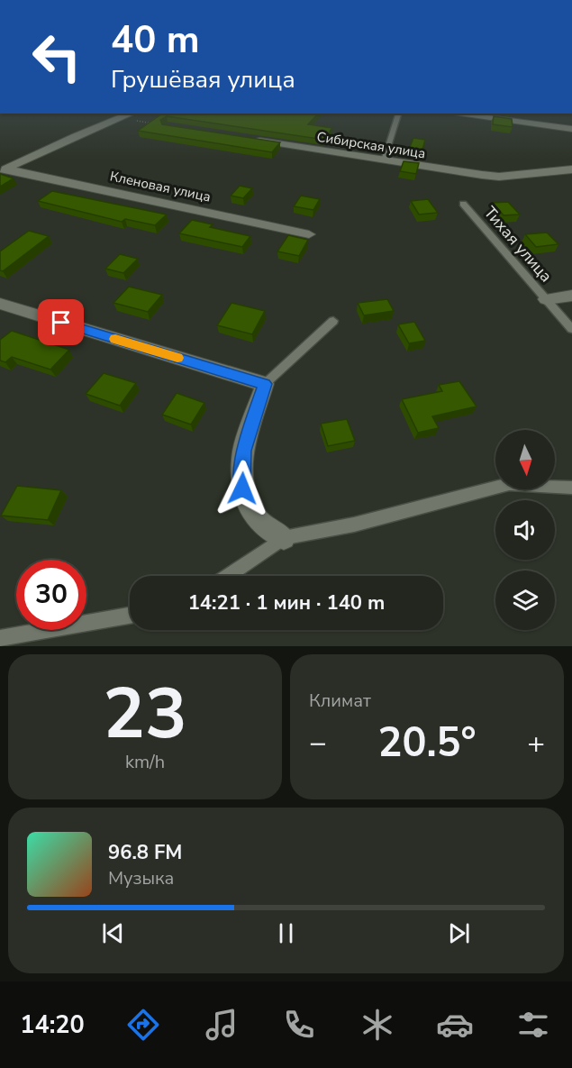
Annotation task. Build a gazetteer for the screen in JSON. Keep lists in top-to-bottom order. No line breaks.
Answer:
{"streets":{"street":["Сибирская улица","Кленовая улица"],"lane":["Тихая улица"]},"north":"bottom","page":{"turn":["40 m","Грушёвая улица"],"limit":"30","trip":"14:21 · 1 мин · 140 m","tile":[["23","km/h"],"Климат"],"heat":["−","20.5°","+"],"song":["96.8 FM","Музыка"],"tabs":"14:20"}}
